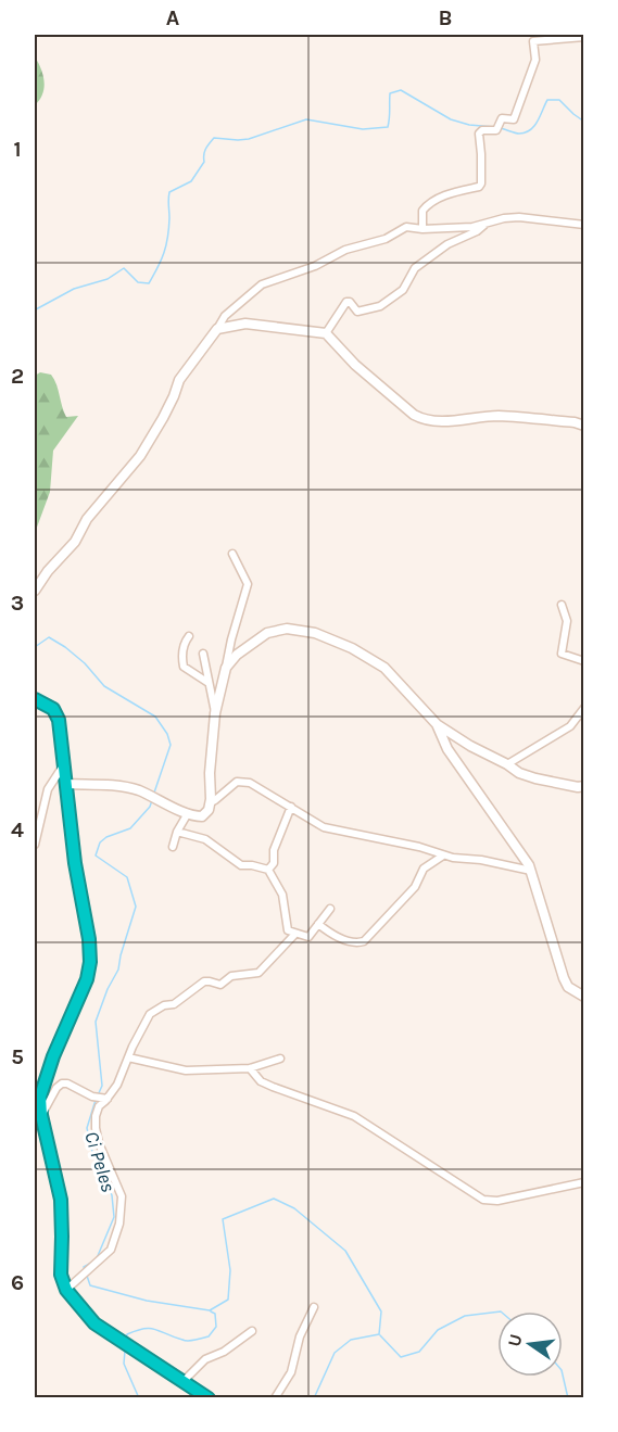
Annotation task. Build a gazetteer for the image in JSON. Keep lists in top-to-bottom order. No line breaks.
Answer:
{"water":["Ci Peles"],"north":"left","grid":{"columns":["A","B"],"rows":["1","2","3","4","5","6"]}}
